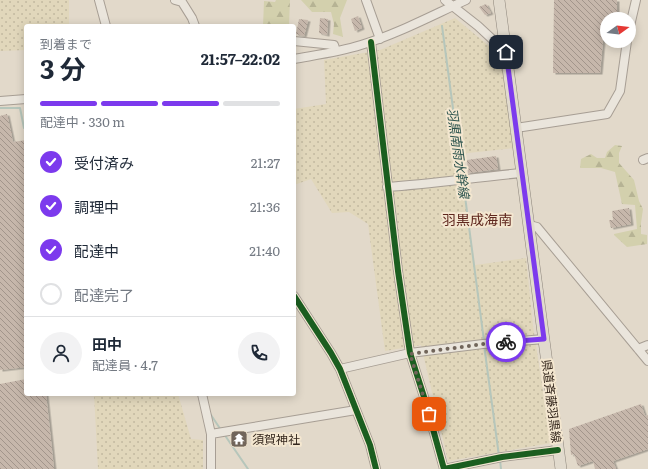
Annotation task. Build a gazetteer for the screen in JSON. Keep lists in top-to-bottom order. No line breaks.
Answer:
{"streets":{"main road":["県道斉藤羽黒線"]},"districts":["羽黒成海南"],"water":["羽黒南雨水幹線"],"places":{"temple":["須賀神社"]},"north":"right","page":{"heading":["3 分","到着まで","21:57–22:02"],"panel":["田中","配達員 · 4.7"],"bar":"配達中 · 330 m","list":[["受付済み","21:27"],["調理中","21:36"],["配達中","21:40"],"配達完了"]}}
